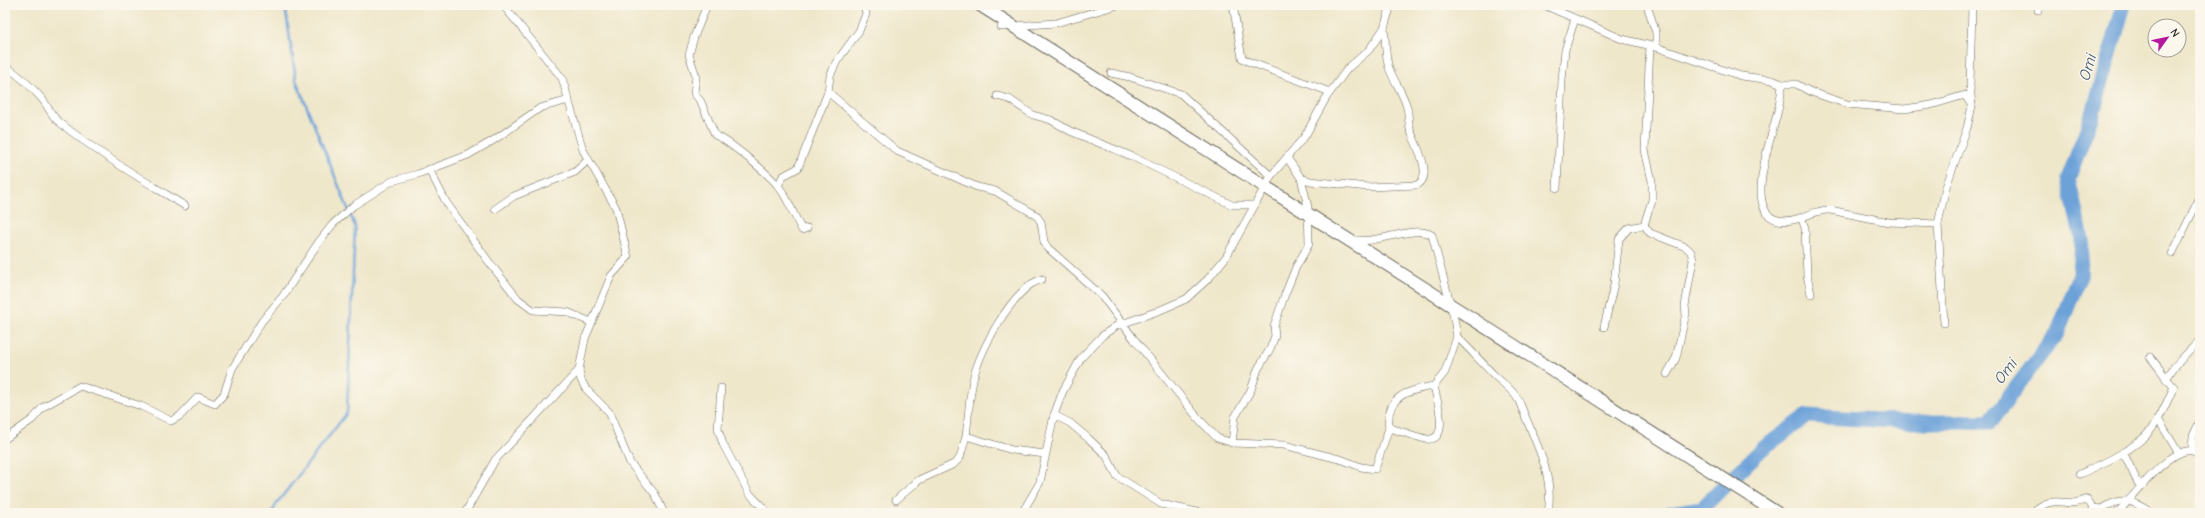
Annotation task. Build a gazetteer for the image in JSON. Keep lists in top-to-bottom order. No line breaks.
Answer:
{"water":["Omi"],"north":"top right"}
